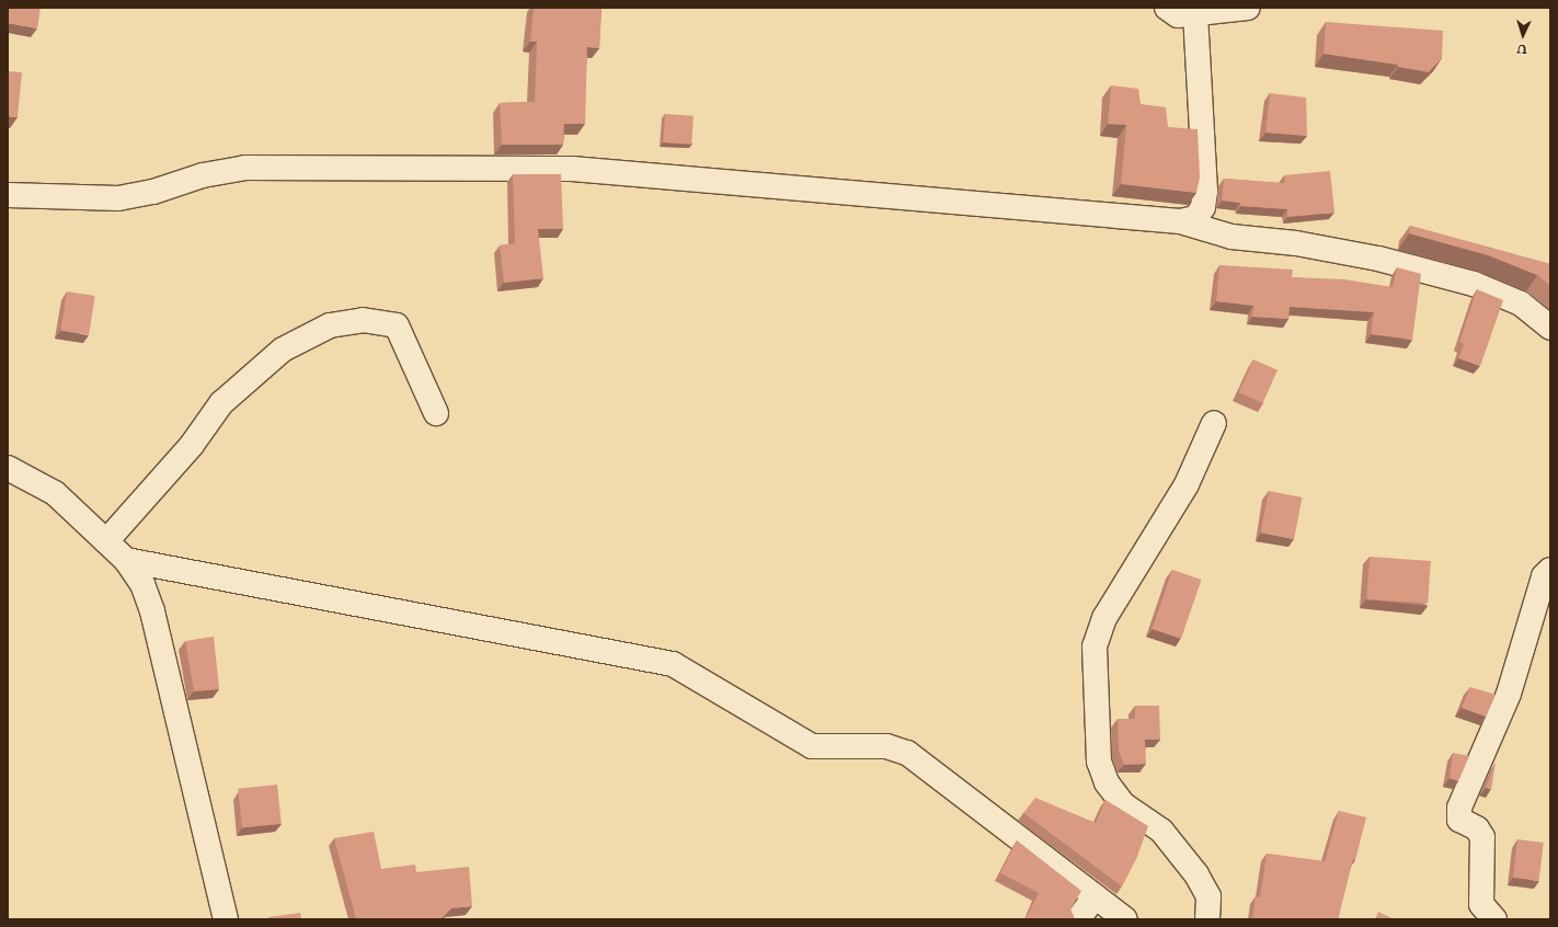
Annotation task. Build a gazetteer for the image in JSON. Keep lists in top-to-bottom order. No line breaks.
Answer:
{"north":"bottom"}
